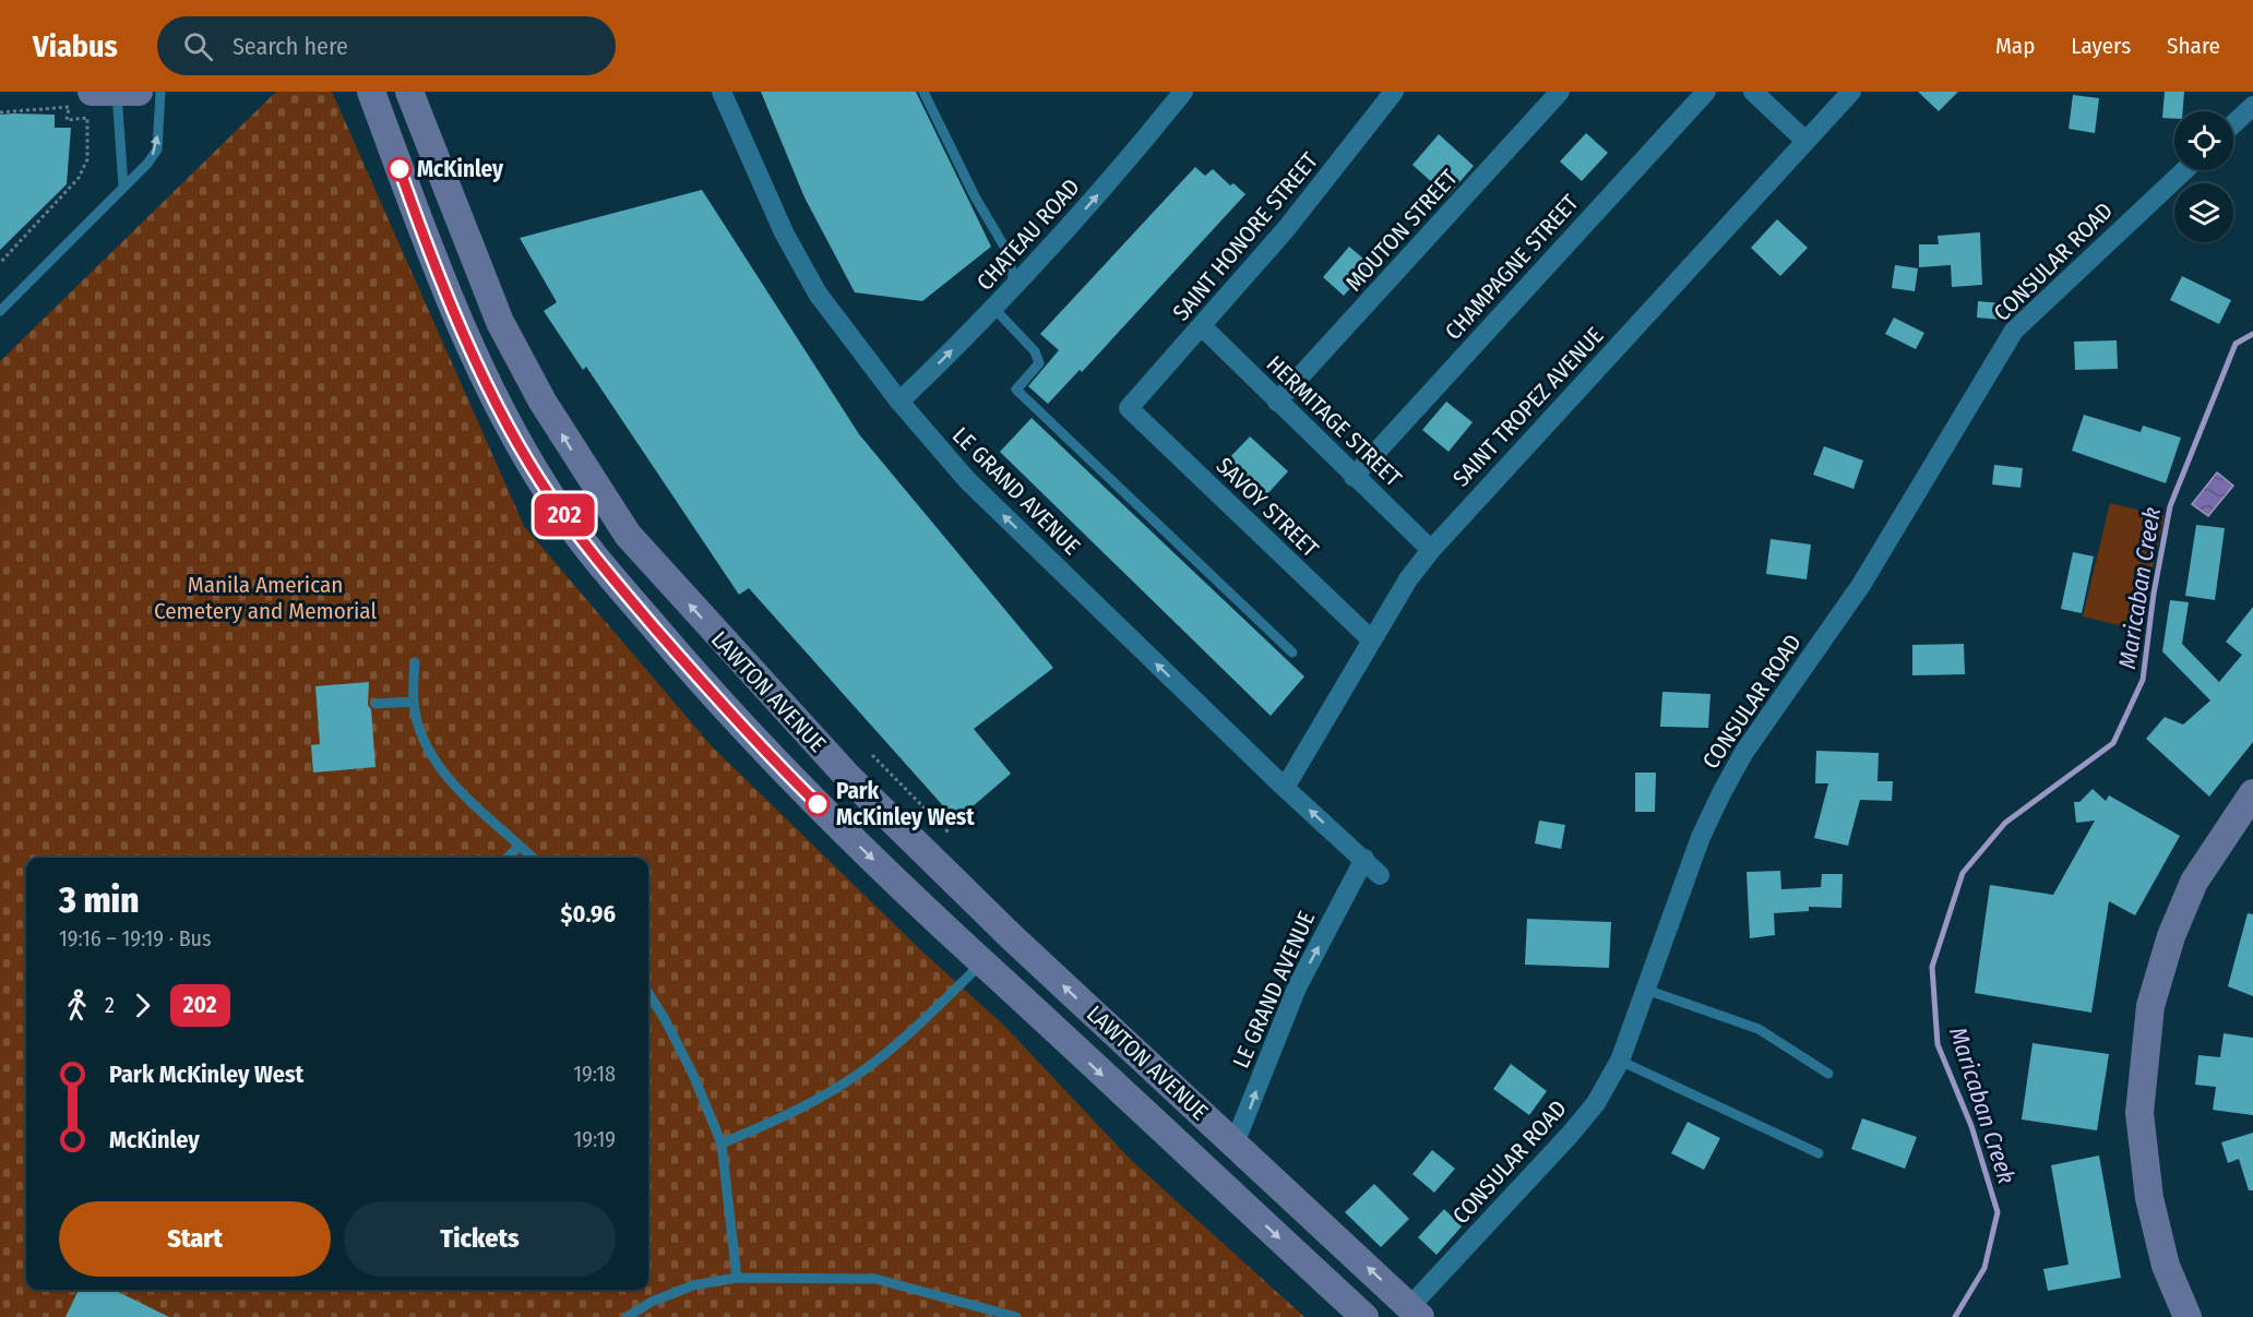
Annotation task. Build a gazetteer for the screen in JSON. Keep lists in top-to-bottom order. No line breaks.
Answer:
{"streets":{"main road":["LAWTON AVENUE"],"street":["MOUTON STREET","CHATEAU ROAD","SAINT HONORE STREET","CONSULAR ROAD","CHAMPAGNE STREET","SAINT TROPEZ AVENUE","HERMITAGE STREET","LE GRAND AVENUE","SAVOY STREET"]},"crossings":[["MOUTON STREET","HERMITAGE STREET"],["CHATEAU ROAD","LE GRAND AVENUE"],["SAINT HONORE STREET","HERMITAGE STREET"],["SAINT HONORE STREET","SAVOY STREET"],["CONSULAR ROAD","LAWTON AVENUE"],["CHAMPAGNE STREET","HERMITAGE STREET"],["SAINT TROPEZ AVENUE","HERMITAGE STREET"],["SAINT TROPEZ AVENUE","LE GRAND AVENUE"],["SAINT TROPEZ AVENUE","SAVOY STREET"],["LE GRAND AVENUE","LAWTON AVENUE"]],"one_way":["CHATEAU ROAD","LE GRAND AVENUE"],"water":["Maricaban Creek"],"parks":["Manila American Cemetery and Memorial"],"places":["McKinley","Park McKinley West"],"lines":["bus line 202"],"page":{"header":"Viabus","search":"Search here","nav":["Map","Layers","Share"],"on_map":"202","heading":["3 min","19:16 – 19:19 · Bus","$0.96"],"legs":["2","202"],"list":[{"name":"Park McKinley West","value":"19:18"},{"name":"McKinley","value":"19:19"}],"buttons":["Start","Tickets"]}}
